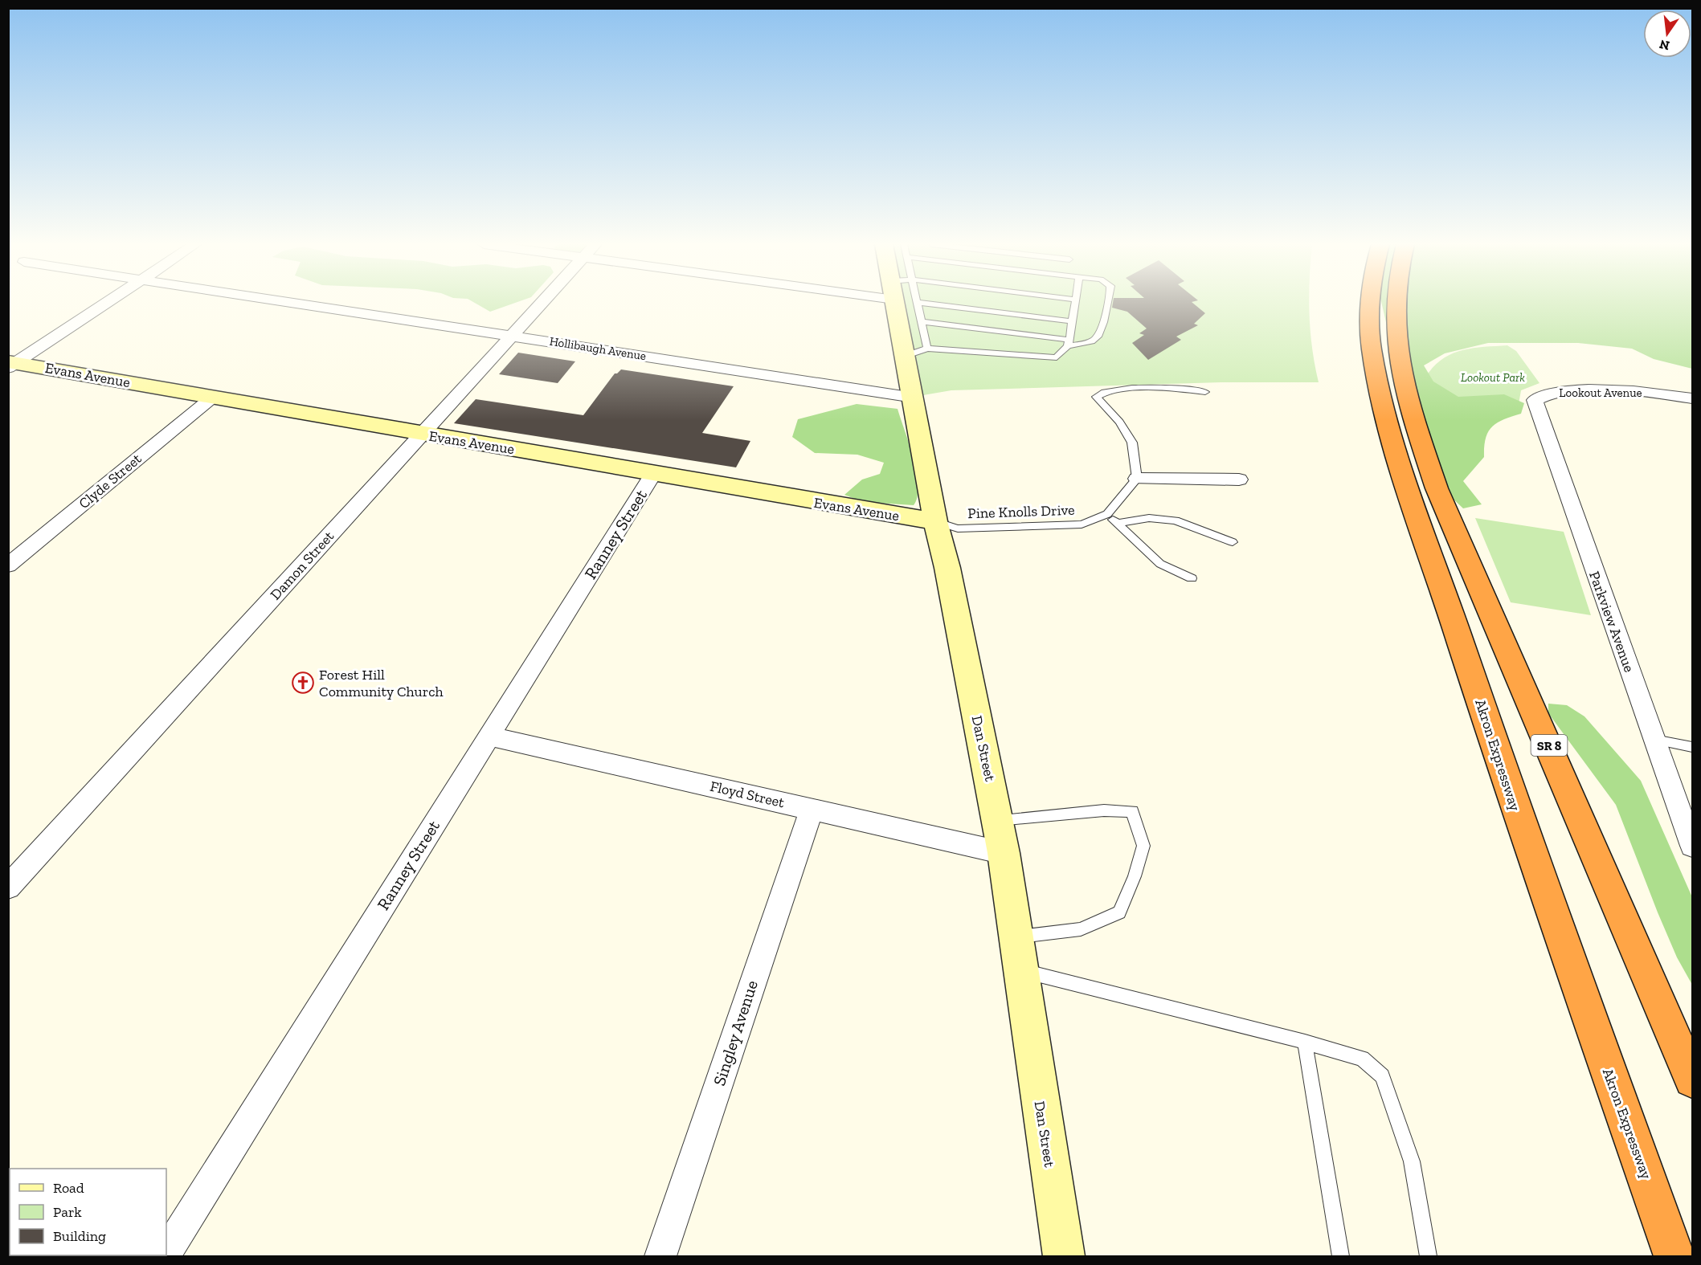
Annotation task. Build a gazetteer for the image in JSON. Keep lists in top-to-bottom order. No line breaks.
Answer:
{"streets":{"highway":["SR 8","Akron Expressway"],"street":["Hollibaugh Avenue","Evans Avenue","Lookout Avenue","Clyde Street","Ranney Street","Damon Street","Parkview Avenue","Dan Street","Floyd Street","Singley Avenue"],"lane":["Pine Knolls Drive"]},"crossings":[["Hollibaugh Avenue","Damon Street"],["Hollibaugh Avenue","Dan Street"],["Evans Avenue","Clyde Street"],["Evans Avenue","Pine Knolls Drive"],["Evans Avenue","Ranney Street"],["Evans Avenue","Damon Street"],["Evans Avenue","Dan Street"],["Lookout Avenue","Parkview Avenue"],["Pine Knolls Drive","Dan Street"],["Ranney Street","Floyd Street"],["Dan Street","Floyd Street"],["Floyd Street","Singley Avenue"]],"parks":["Lookout Park"],"places":{"church":["Forest Hill Community Church"]},"legend":["Road","Park","Building"],"north":"bottom"}
